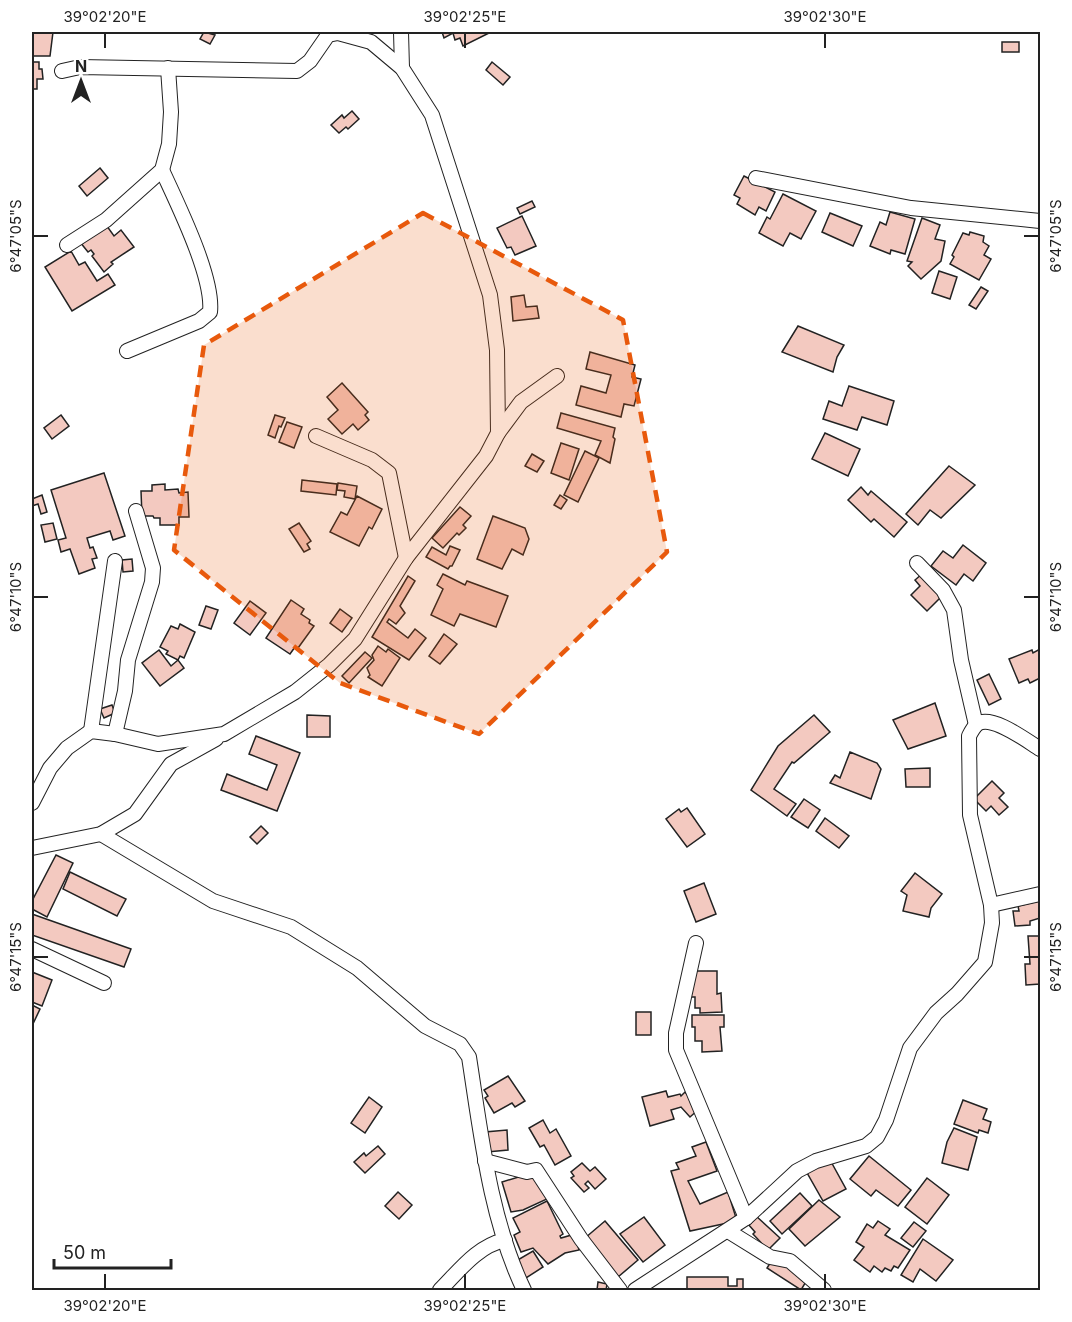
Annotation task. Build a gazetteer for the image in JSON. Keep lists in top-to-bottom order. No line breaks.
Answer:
{"scale_bar":"50 m","north":"top","coordinates":["39°02'20\"E","39°02'25\"E","39°02'30\"E","6°47'05\"S","6°47'10\"S","6°47'15\"S"]}
